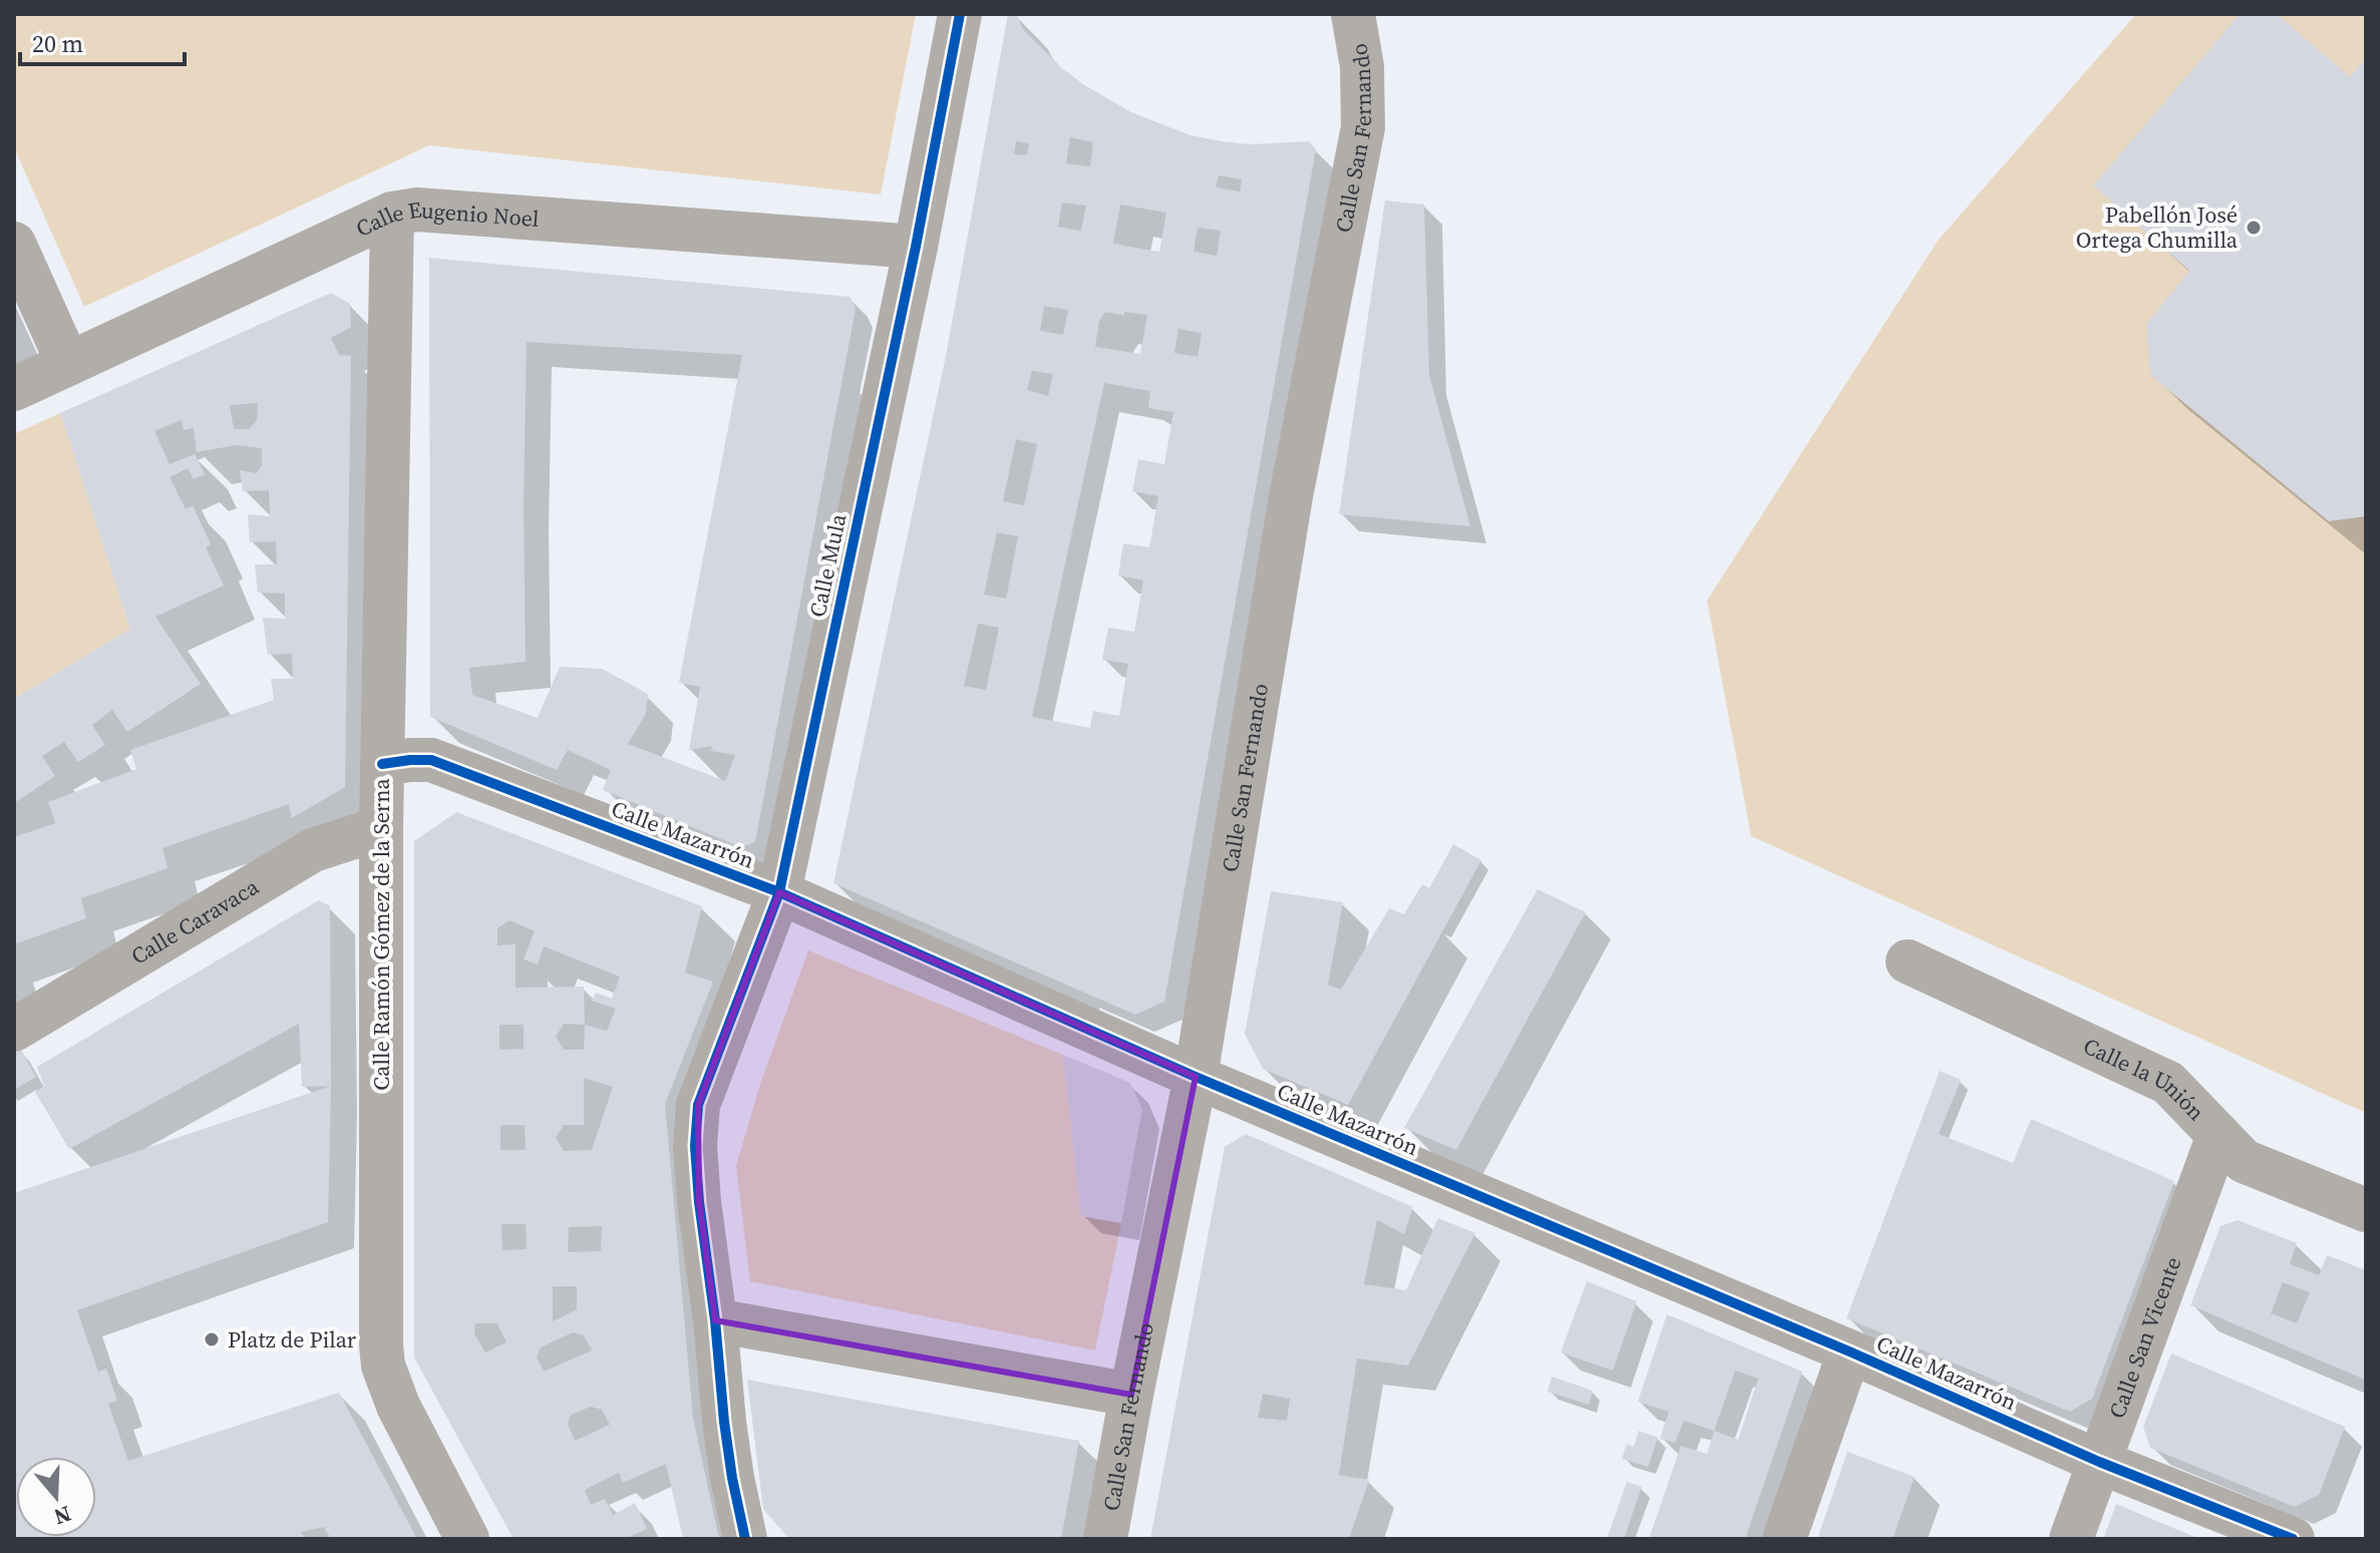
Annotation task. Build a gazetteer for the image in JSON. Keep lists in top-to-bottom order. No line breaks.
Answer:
{"streets":{"street":["Calle San Fernando","Calle Eugenio Noel","Calle Mula","Calle Mazarrón","Calle Caravaca","Calle Ramón Gómez de la Serna","Calle la Unión","Calle San Vicente"]},"crossings":[["Calle San Fernando","Calle Mazarrón"],["Calle Eugenio Noel","Calle Mula"],["Calle Eugenio Noel","Calle Ramón Gómez de la Serna"],["Calle Mula","Calle Mazarrón"],["Calle Mazarrón","Calle Ramón Gómez de la Serna"],["Calle Mazarrón","Calle San Vicente"],["Calle Caravaca","Calle Ramón Gómez de la Serna"],["Calle la Unión","Calle San Vicente"]],"places":["Pabellón José Ortega Chumilla","Platz de Pilar"],"scale_bar":"20 m","north":"bottom"}
